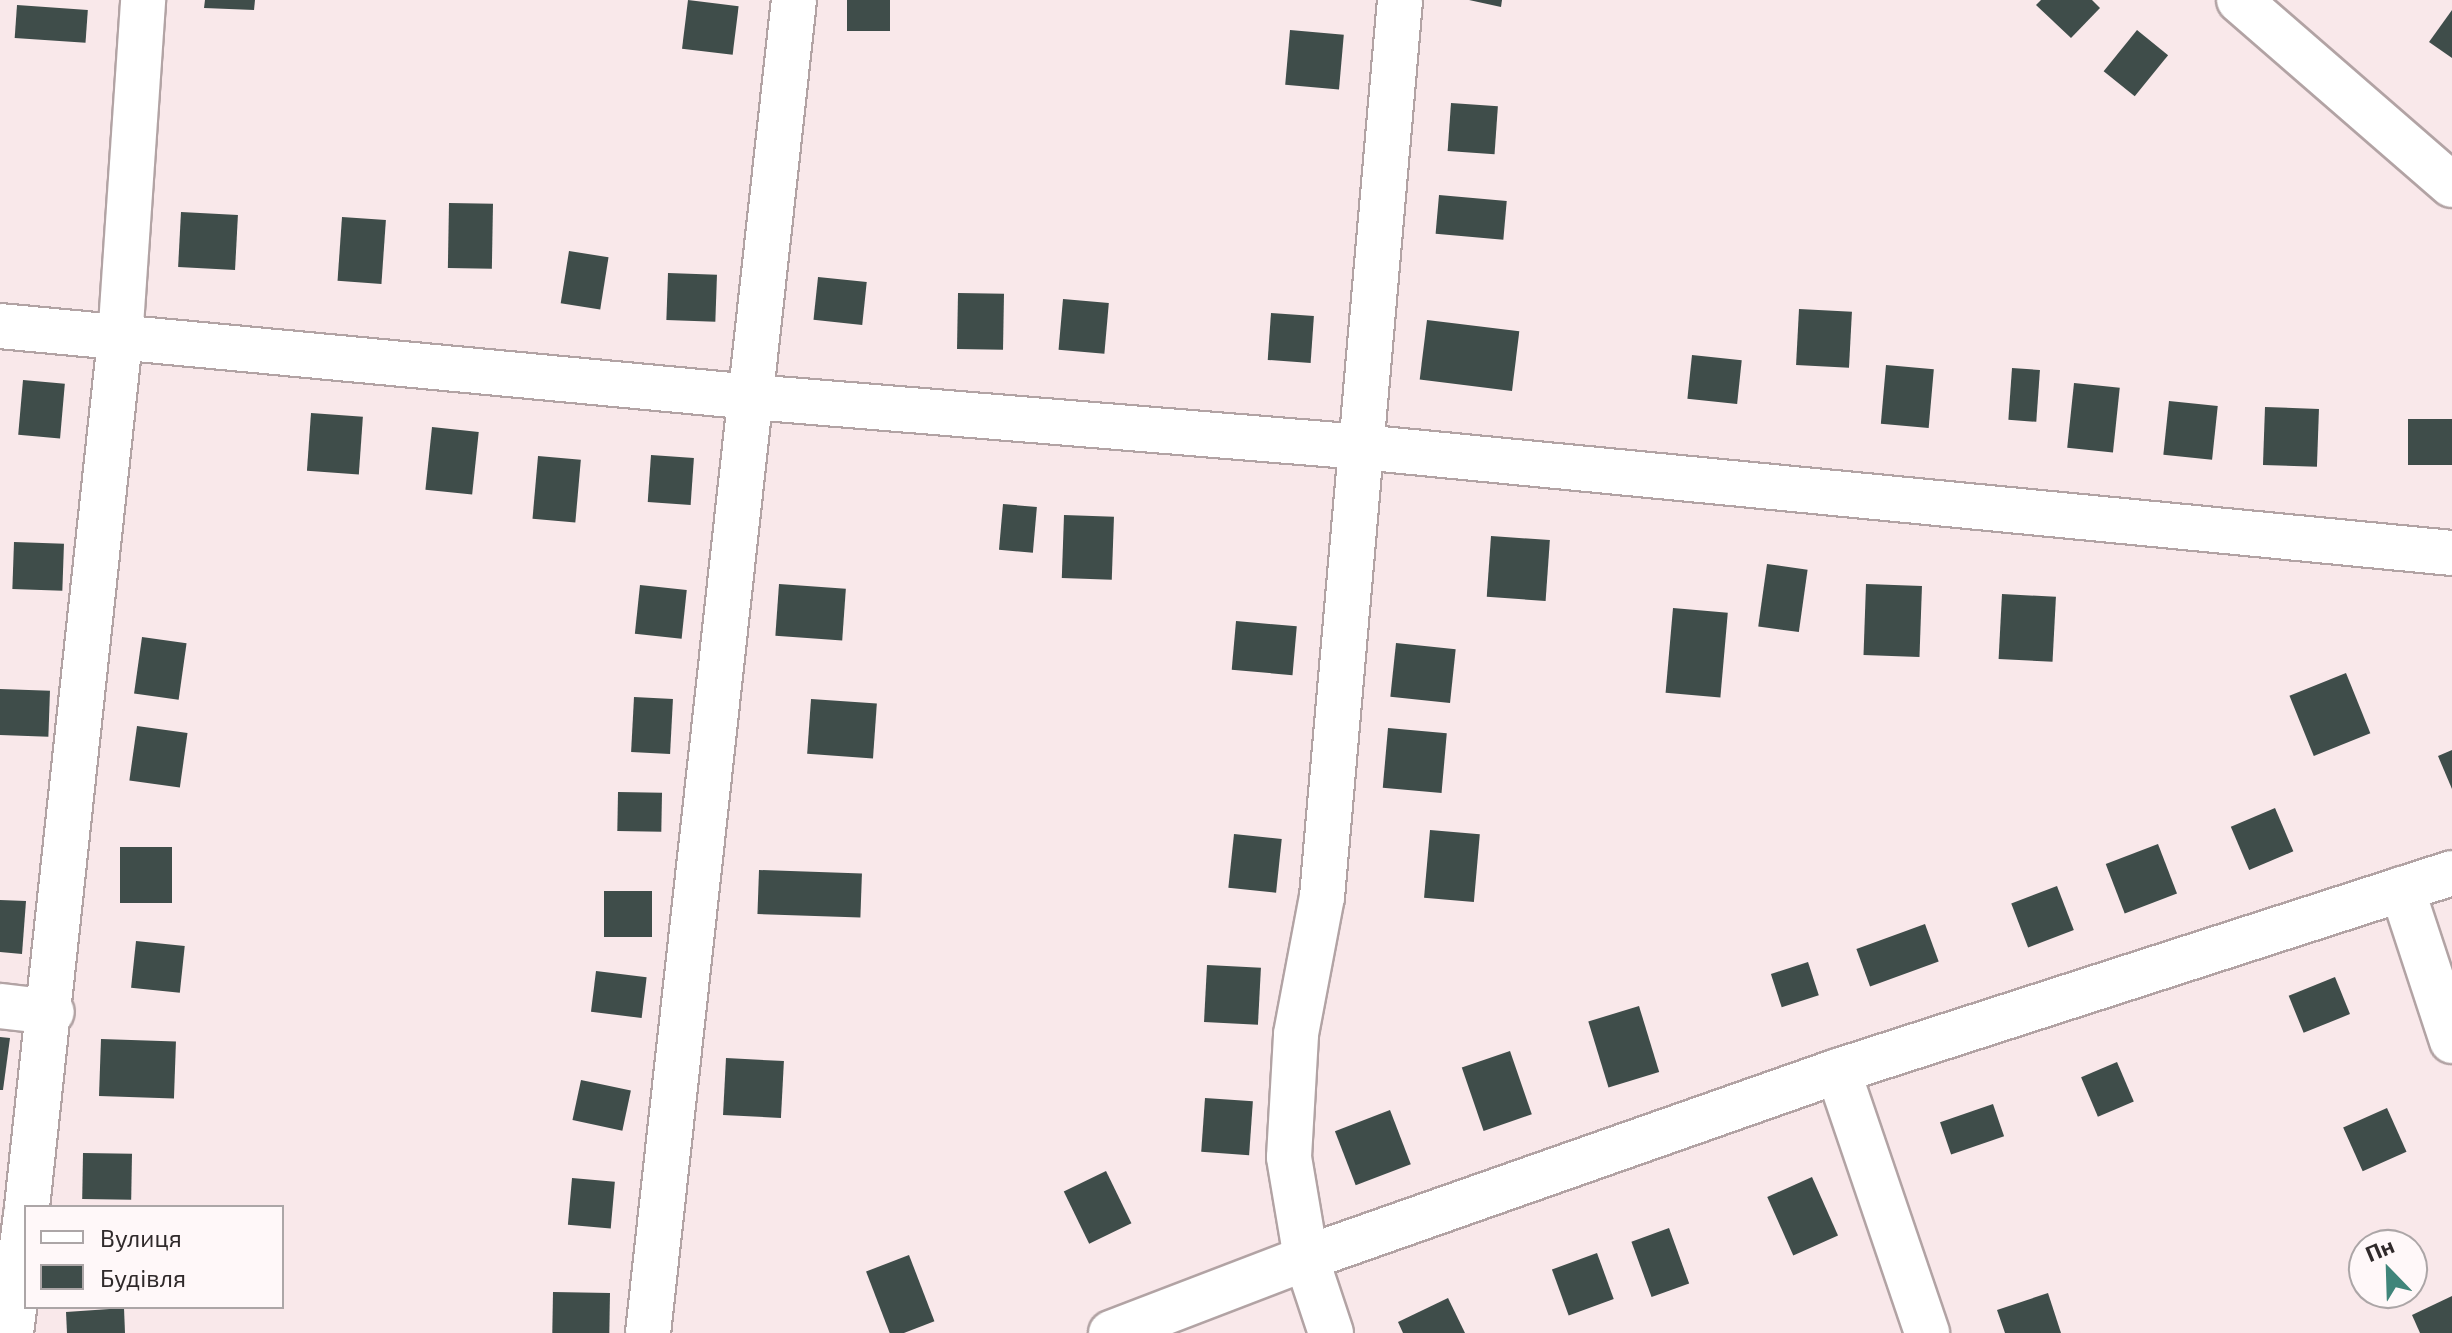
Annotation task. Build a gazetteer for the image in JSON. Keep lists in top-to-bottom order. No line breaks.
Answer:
{"legend":["Вулиця","Будівля"],"north":"top left"}
